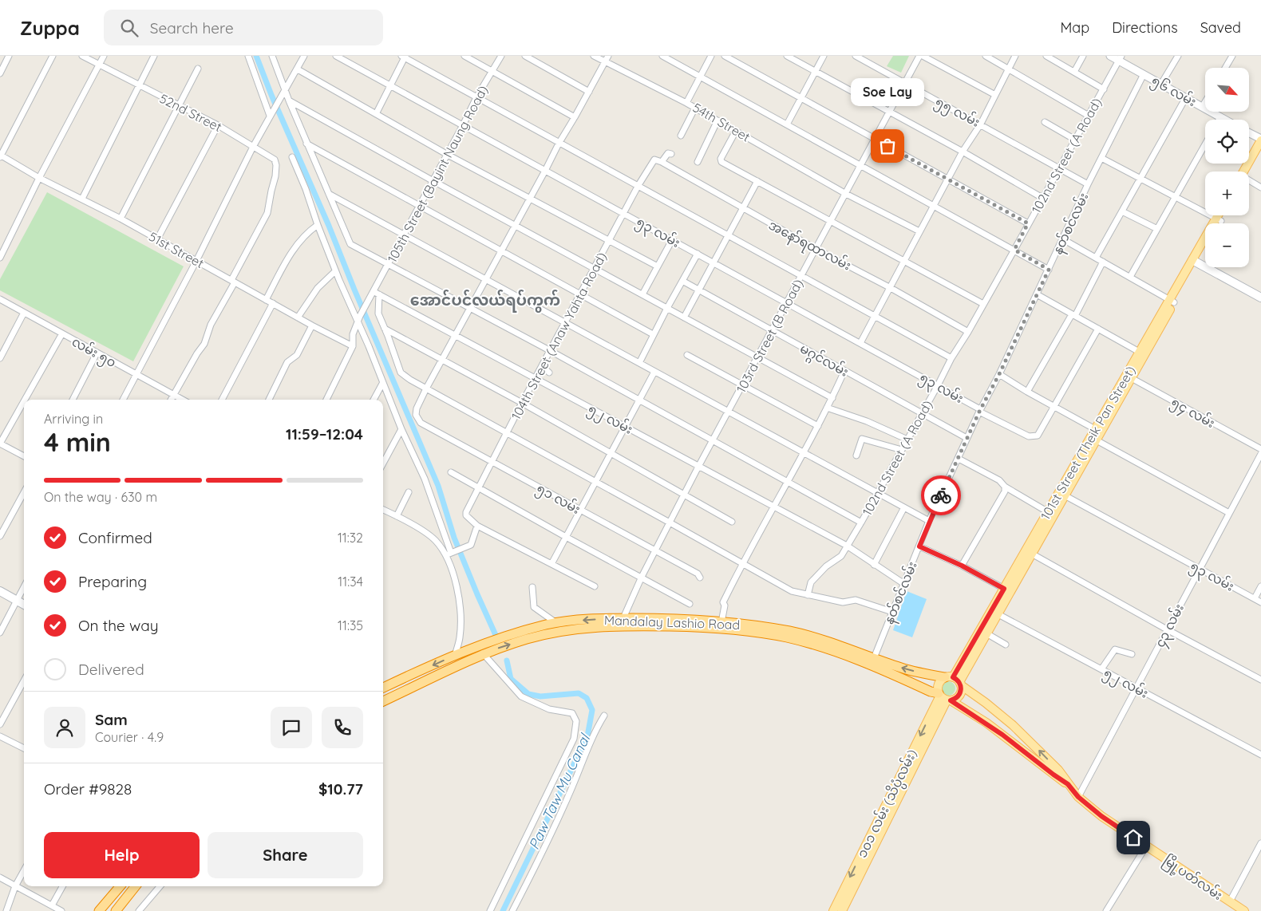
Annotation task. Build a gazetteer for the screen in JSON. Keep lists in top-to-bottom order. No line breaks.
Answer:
{"streets":{"highway":["Mandalay Lashio Road"],"main road":["101st Street (Theik Pan Street)","၁၀၁ လမ်း (သိပ္ပံလမ်း)","မြို့ပတ်လမ်း"],"street":["၅၆ လမ်း","၅၅ လမ်း","52nd Street","54th Street","102nd Street (A Road)","105th Street (Bayint Naung Road)","နတ်စင်လမ်း","၅၃ လမ်း","အနော်ရထာလမ်း","51st Street","104th Street (Anaw Yahta Road)","103rd Street (B Road)","လမ်း ၅၀","မဂ္ဂင်လမ်း","၅၄ လမ်း","၅၂ လမ်း","၅၁ လမ်း","၄၃ လမ်း"]},"crossings":[["၅၆ လမ်း","102nd Street (A Road)"],["၅၆ လမ်း","နတ်စင်လမ်း"],["၅၅ လမ်း","102nd Street (A Road)"],["၅၅ လမ်း","နတ်စင်လမ်း"],["၅၅ လမ်း","103rd Street (B Road)"],["52nd Street","51st Street"],["54th Street","103rd Street (B Road)"],["102nd Street (A Road)","၅၃ လမ်း"],["102nd Street (A Road)","အနော်ရထာလမ်း"],["102nd Street (A Road)","မဂ္ဂင်လမ်း"],["102nd Street (A Road)","၅၂ လမ်း"],["105th Street (Bayint Naung Road)","၅၃ လမ်း"],["105th Street (Bayint Naung Road)","၅၂ လမ်း"],["နတ်စင်လမ်း","၅၃ လမ်း"],["နတ်စင်လမ်း","မဂ္ဂင်လမ်း"],["နတ်စင်လမ်း","၅၂ လမ်း"],["နတ်စင်လမ်း","Mandalay Lashio Road"],["၅၃ လမ်း","104th Street (Anaw Yahta Road)"],["၅၃ လမ်း","103rd Street (B Road)"],["၅၃ လမ်း","101st Street (Theik Pan Street)"],["၅၃ လမ်း","၄၃ လမ်း"],["အနော်ရထာလမ်း","104th Street (Anaw Yahta Road)"],["အနော်ရထာလမ်း","103rd Street (B Road)"],["104th Street (Anaw Yahta Road)","၅၂ လမ်း"],["104th Street (Anaw Yahta Road)","၅၁ လမ်း"],["103rd Street (B Road)","မဂ္ဂင်လမ်း"],["103rd Street (B Road)","၅၂ လမ်း"],["103rd Street (B Road)","၅၁ လမ်း"],["103rd Street (B Road)","Mandalay Lashio Road"],["၅၄ လမ်း","101st Street (Theik Pan Street)"],["၅၂ လမ်း","101st Street (Theik Pan Street)"],["၅၂ လမ်း","၄၃ လမ်း"],["101st Street (Theik Pan Street)","Mandalay Lashio Road"],["၄၃ လမ်း","မြို့ပတ်လမ်း"]],"districts":["အောင်ပင်လယ်ရပ်ကွက်"],"water":["Paw Taw Mu Canal"],"places":["Soe Lay"],"north":"bottom right","page":{"header":"Zuppa","search":"Search here","nav":["Map","Directions","Saved"],"map_buttons":["+","−"],"bubble":"Soe Lay","heading":["4 min","Arriving in","11:59–12:04"],"panel":["Sam","Courier · 4.9","Order #9828","$10.77"],"bar":"On the way · 630 m","list":[["Confirmed","11:32"],["Preparing","11:34"],["On the way","11:35"],"Delivered"],"buttons":["Help","Share"]}}
